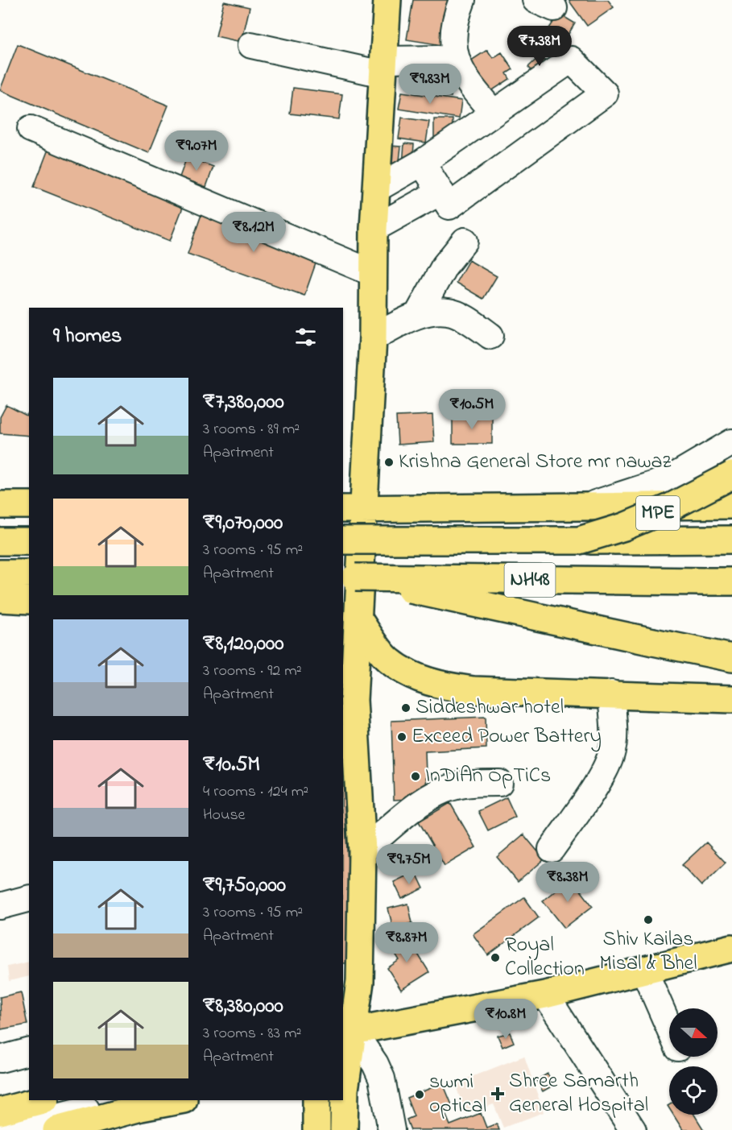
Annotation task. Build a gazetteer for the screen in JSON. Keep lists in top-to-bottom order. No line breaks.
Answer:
{"streets":{"main road":["MPE","NH48"]},"crossings":[["MPE","NH48"]],"places":{"other":["Krishna General Store mr nawaz","Siddeshwar hotel","Exceed Power Battery","InDiAn OpTiCs","Shiv Kailas Misal & Bhel","Royal Collection","swmi optical"],"health":["Shree Samarth General Hospital"]},"north":"right","page":{"price":["₹7.38M","₹9.83M","₹9.07M","₹8.12M","₹10.5M","₹9.75M","₹8.38M","₹8.87M","₹10.8M"],"heading":"9 homes","list":[{"name":"₹7,380,000","note":"3 rooms · 89 m² · Apartment"},{"name":"₹9,070,000","note":"3 rooms · 95 m² · Apartment"},{"name":"₹8,120,000","note":"3 rooms · 92 m² · Apartment"},{"name":"₹10.5M","note":"4 rooms · 124 m² · House"},{"name":"₹9,750,000","note":"3 rooms · 95 m² · Apartment"},{"name":"₹8,380,000","note":"3 rooms · 83 m² · Apartment"}]}}
